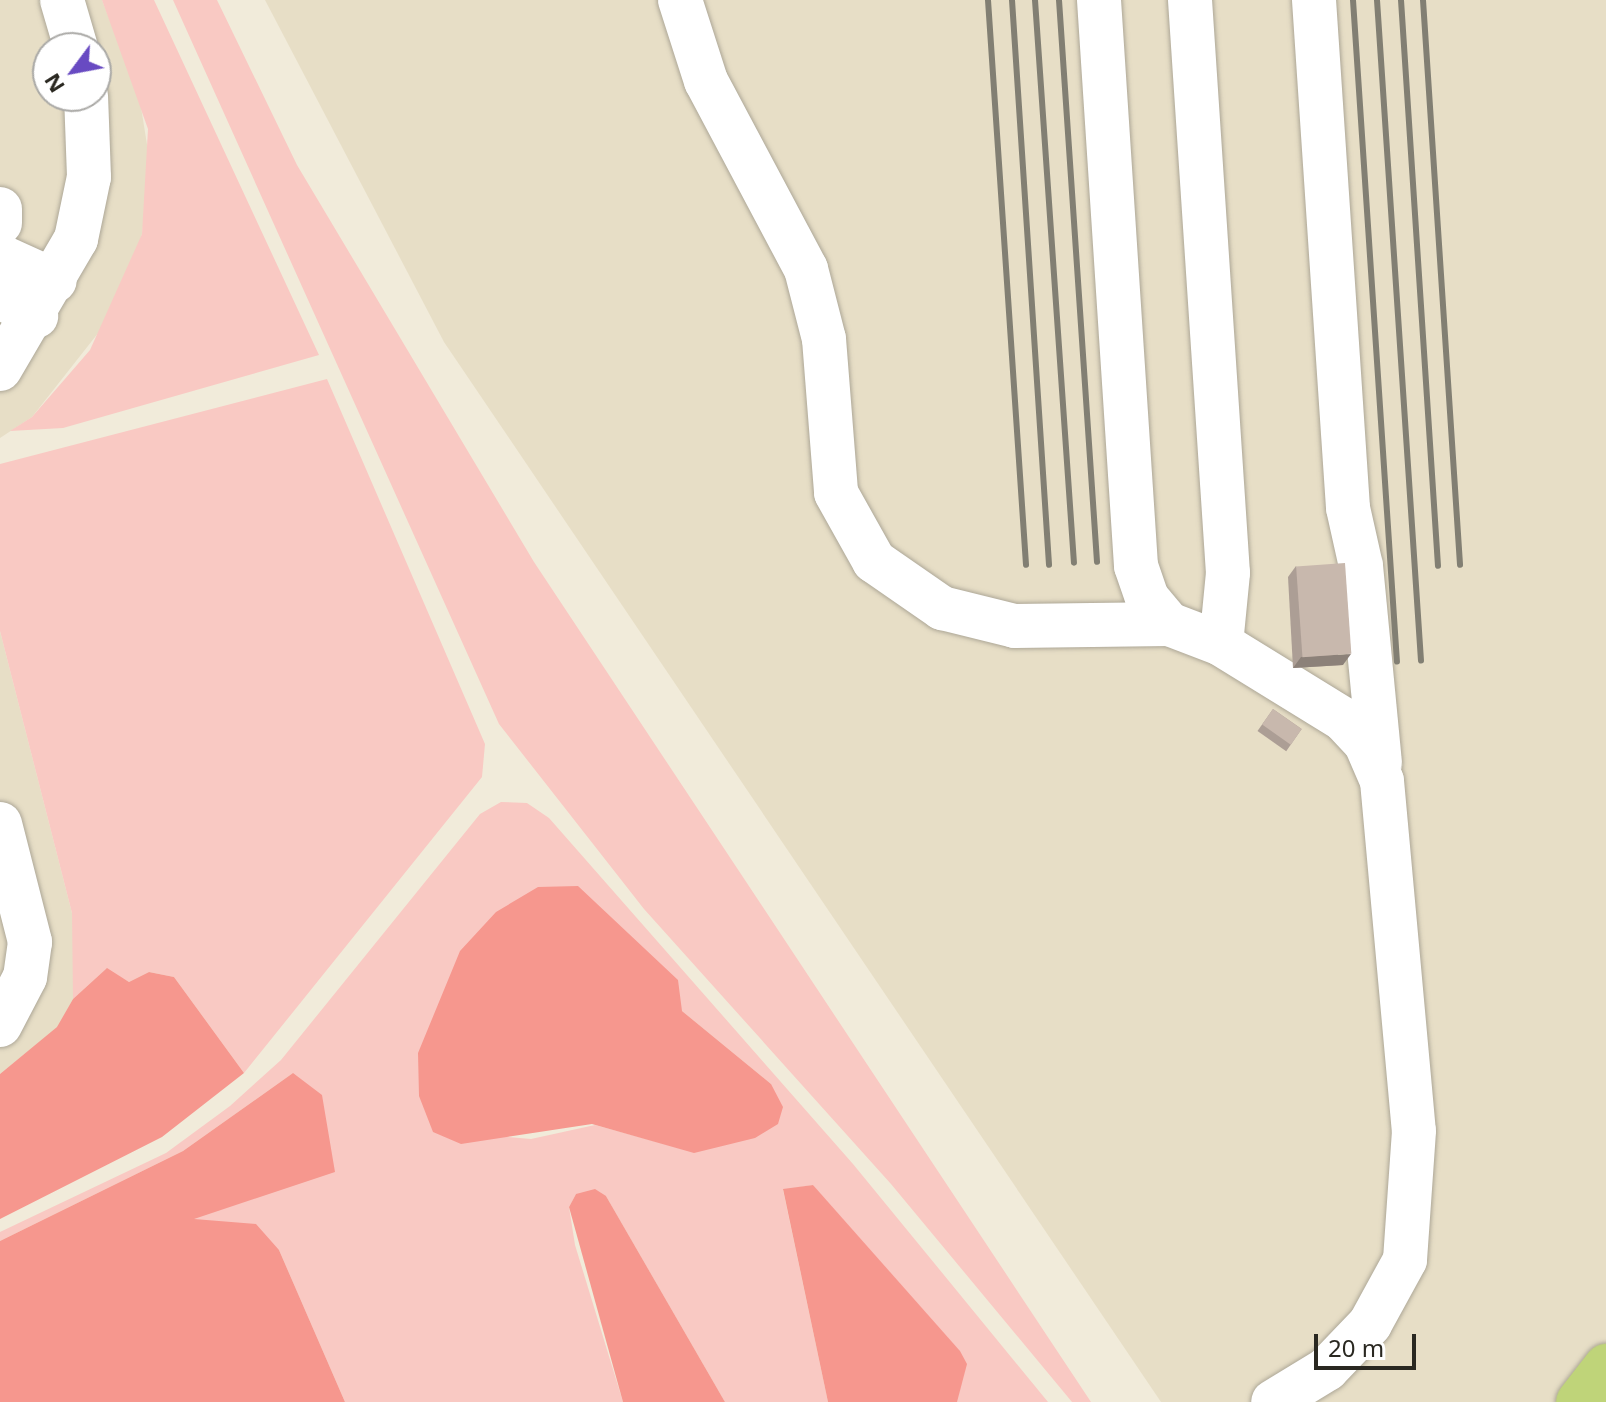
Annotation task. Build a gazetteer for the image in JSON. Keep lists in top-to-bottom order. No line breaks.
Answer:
{"scale_bar":"20 m","north":"bottom left"}
